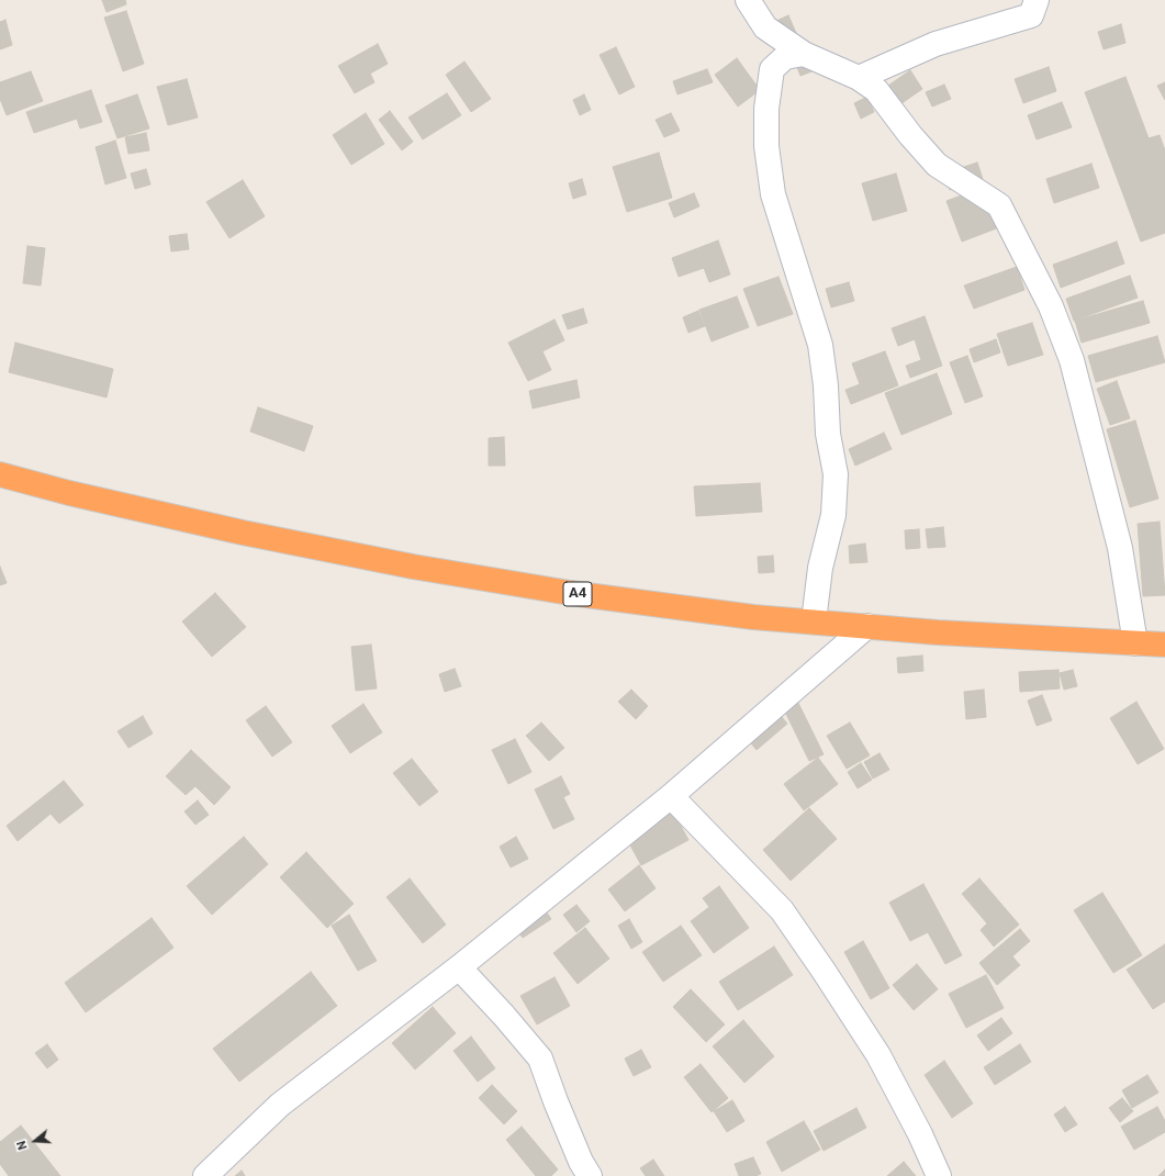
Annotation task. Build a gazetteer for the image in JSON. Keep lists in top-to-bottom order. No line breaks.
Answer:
{"streets":{"highway":["A4"]},"north":"left"}
